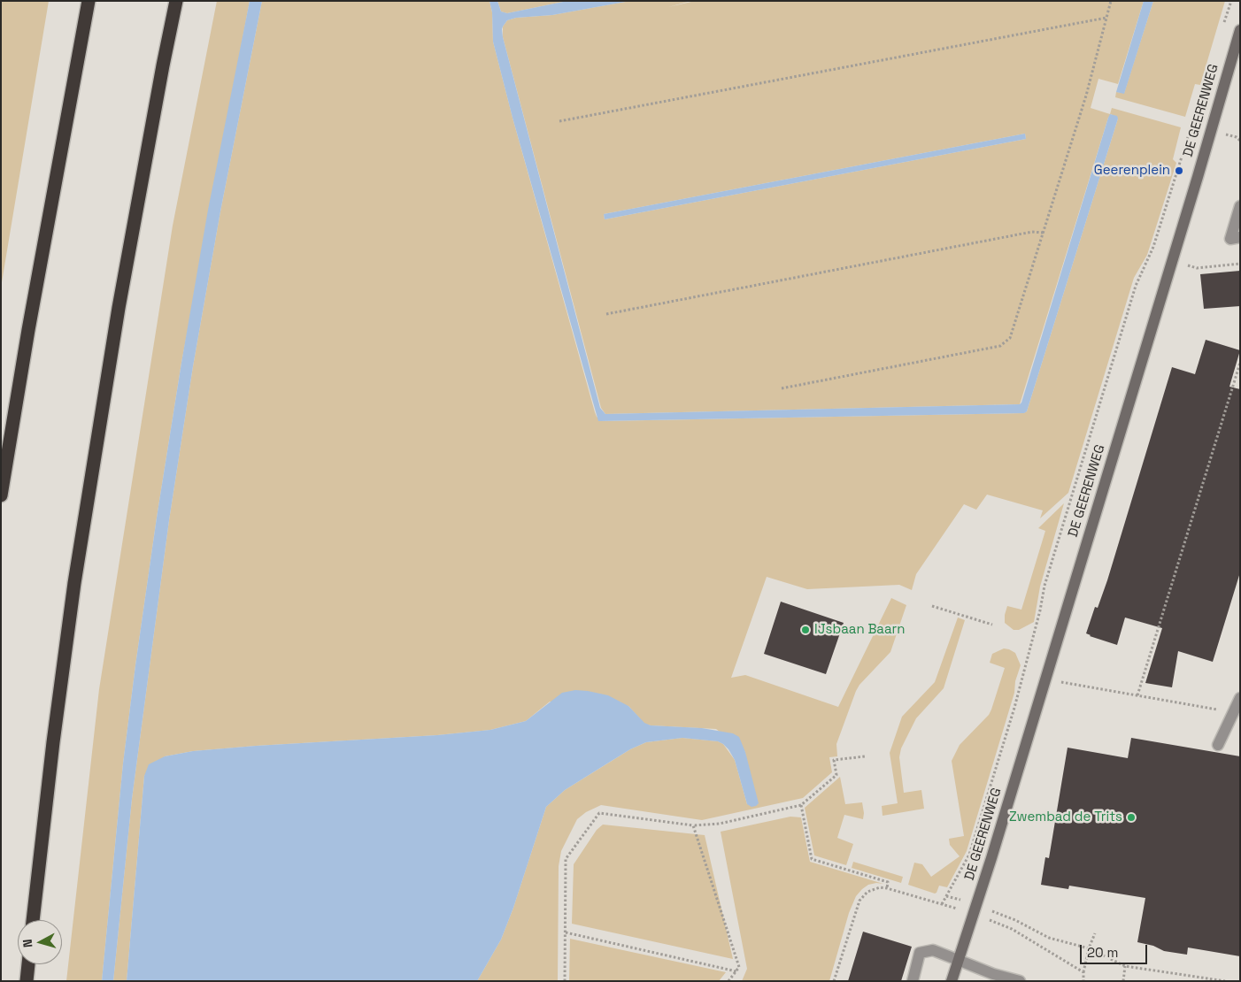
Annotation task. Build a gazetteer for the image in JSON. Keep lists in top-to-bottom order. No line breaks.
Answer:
{"streets":{"main road":["DE GEERENWEG"]},"places":["Geerenplein","IJsbaan Baarn","Zwembad de Trits"],"scale_bar":"20 m","north":"left"}
